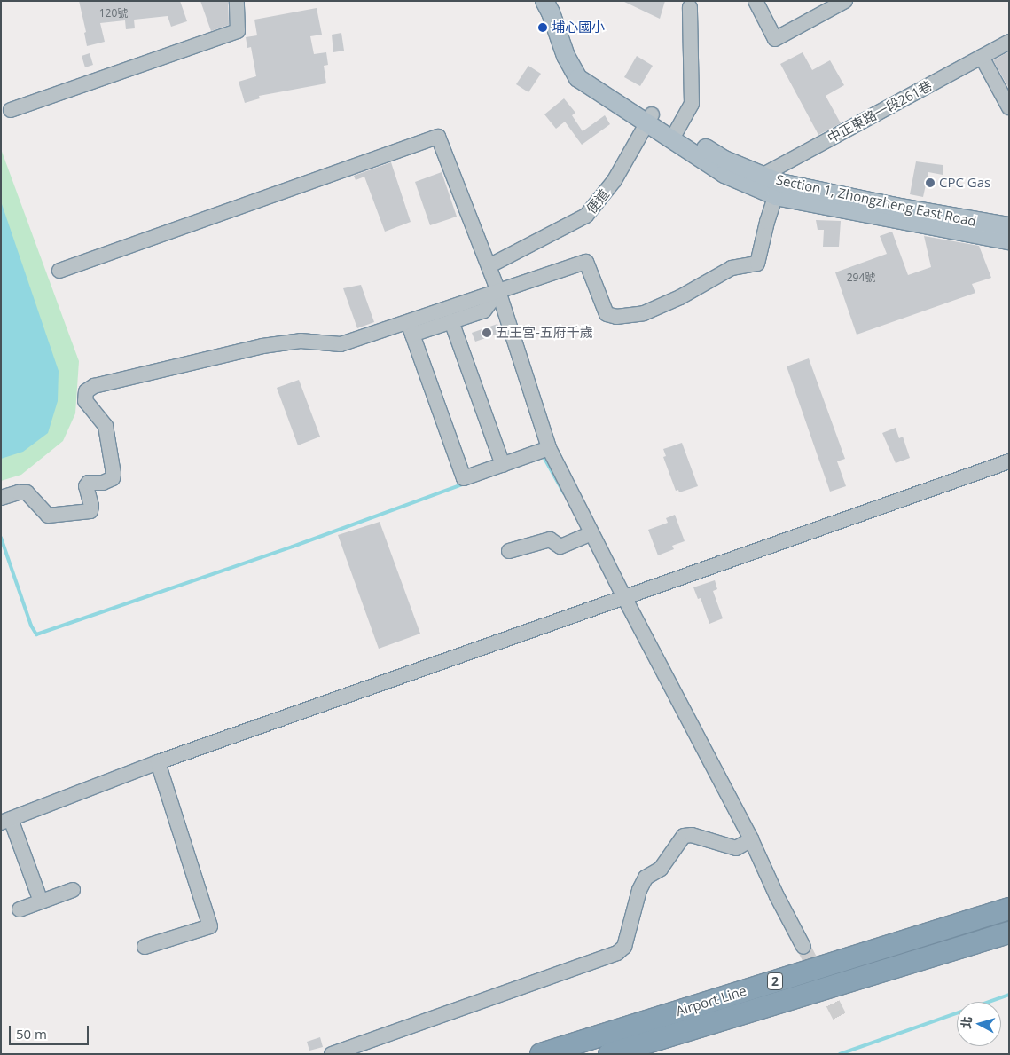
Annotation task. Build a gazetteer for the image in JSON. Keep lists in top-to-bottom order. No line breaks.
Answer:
{"streets":{"highway":["2","Airport Line"],"main road":["Section 1, Zhongzheng East Road"],"street":["中正東路一段261巷","便道"]},"crossings":[["中正東路一段261巷","Section 1, Zhongzheng East Road"],["Section 1, Zhongzheng East Road","便道"]],"places":["埔心國小","CPC Gas","五王宮-五府千歲"],"house_numbers":["120號","294號"],"scale_bar":"50 m","north":"left"}
